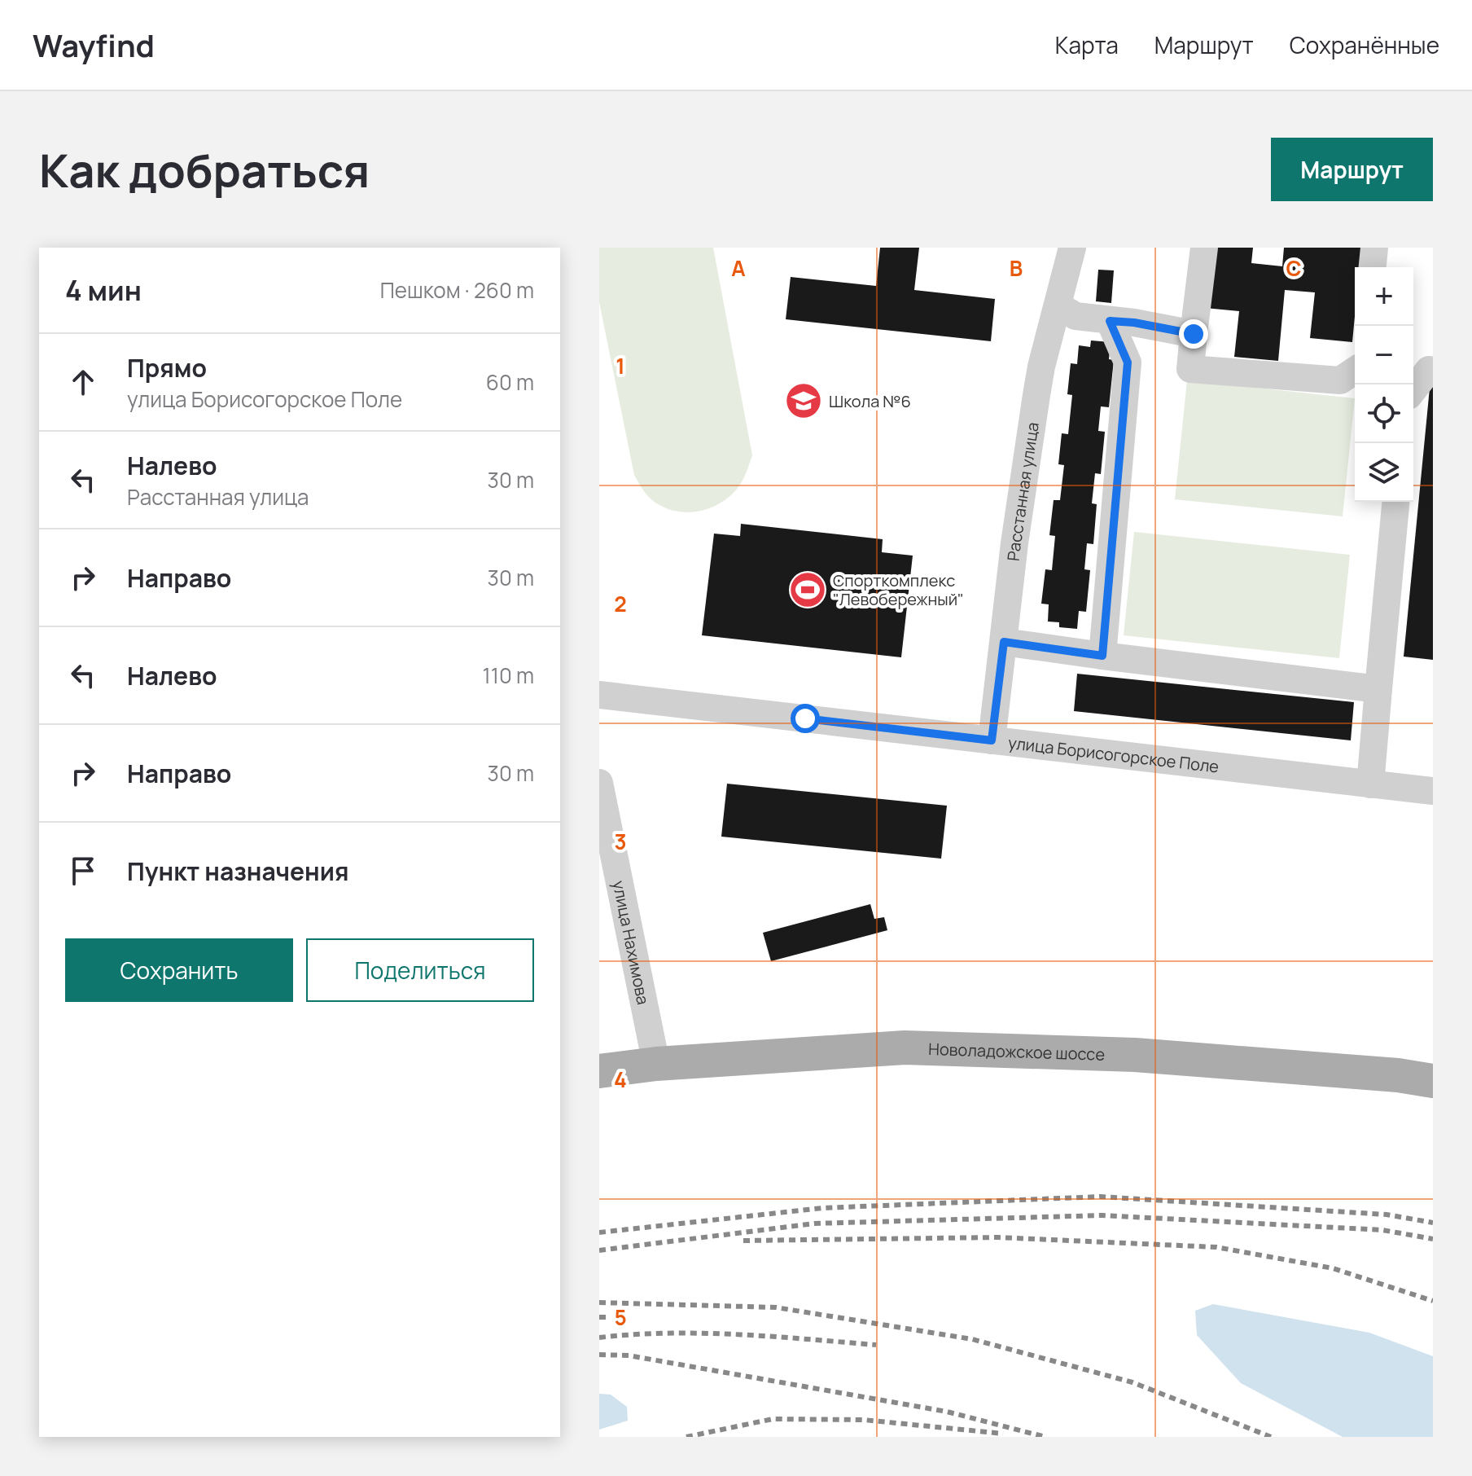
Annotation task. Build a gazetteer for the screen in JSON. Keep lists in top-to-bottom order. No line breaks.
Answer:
{"streets":{"main road":["Новоладожское шоссе"],"street":["Расстанная улица","улица Борисогорское Поле","улица Нахимова"]},"crossings":[["Расстанная улица","улица Борисогорское Поле"],["улица Нахимова","Новоладожское шоссе"]],"places":{"school or university":["Школа №6"],"sports":["Спорткомплекс \"Левобережный\""]},"page":{"header":"Wayfind","nav":["Карта","Маршрут","Сохранённые"],"buttons":["Маршрут",["Сохранить","Поделиться"]],"title":"Как добраться","heading":["4 мин","Пешком · 260 m"],"map_buttons":["+","−"],"list":[["Прямо","улица Борисогорское Поле","60 m"],["Налево","Расстанная улица","30 m"],["Направо","30 m"],["Налево","110 m"],["Направо","30 m"],"Пункт назначения"]},"grid":{"columns":["A","B","C"],"rows":["1","2","3","4","5"]}}
